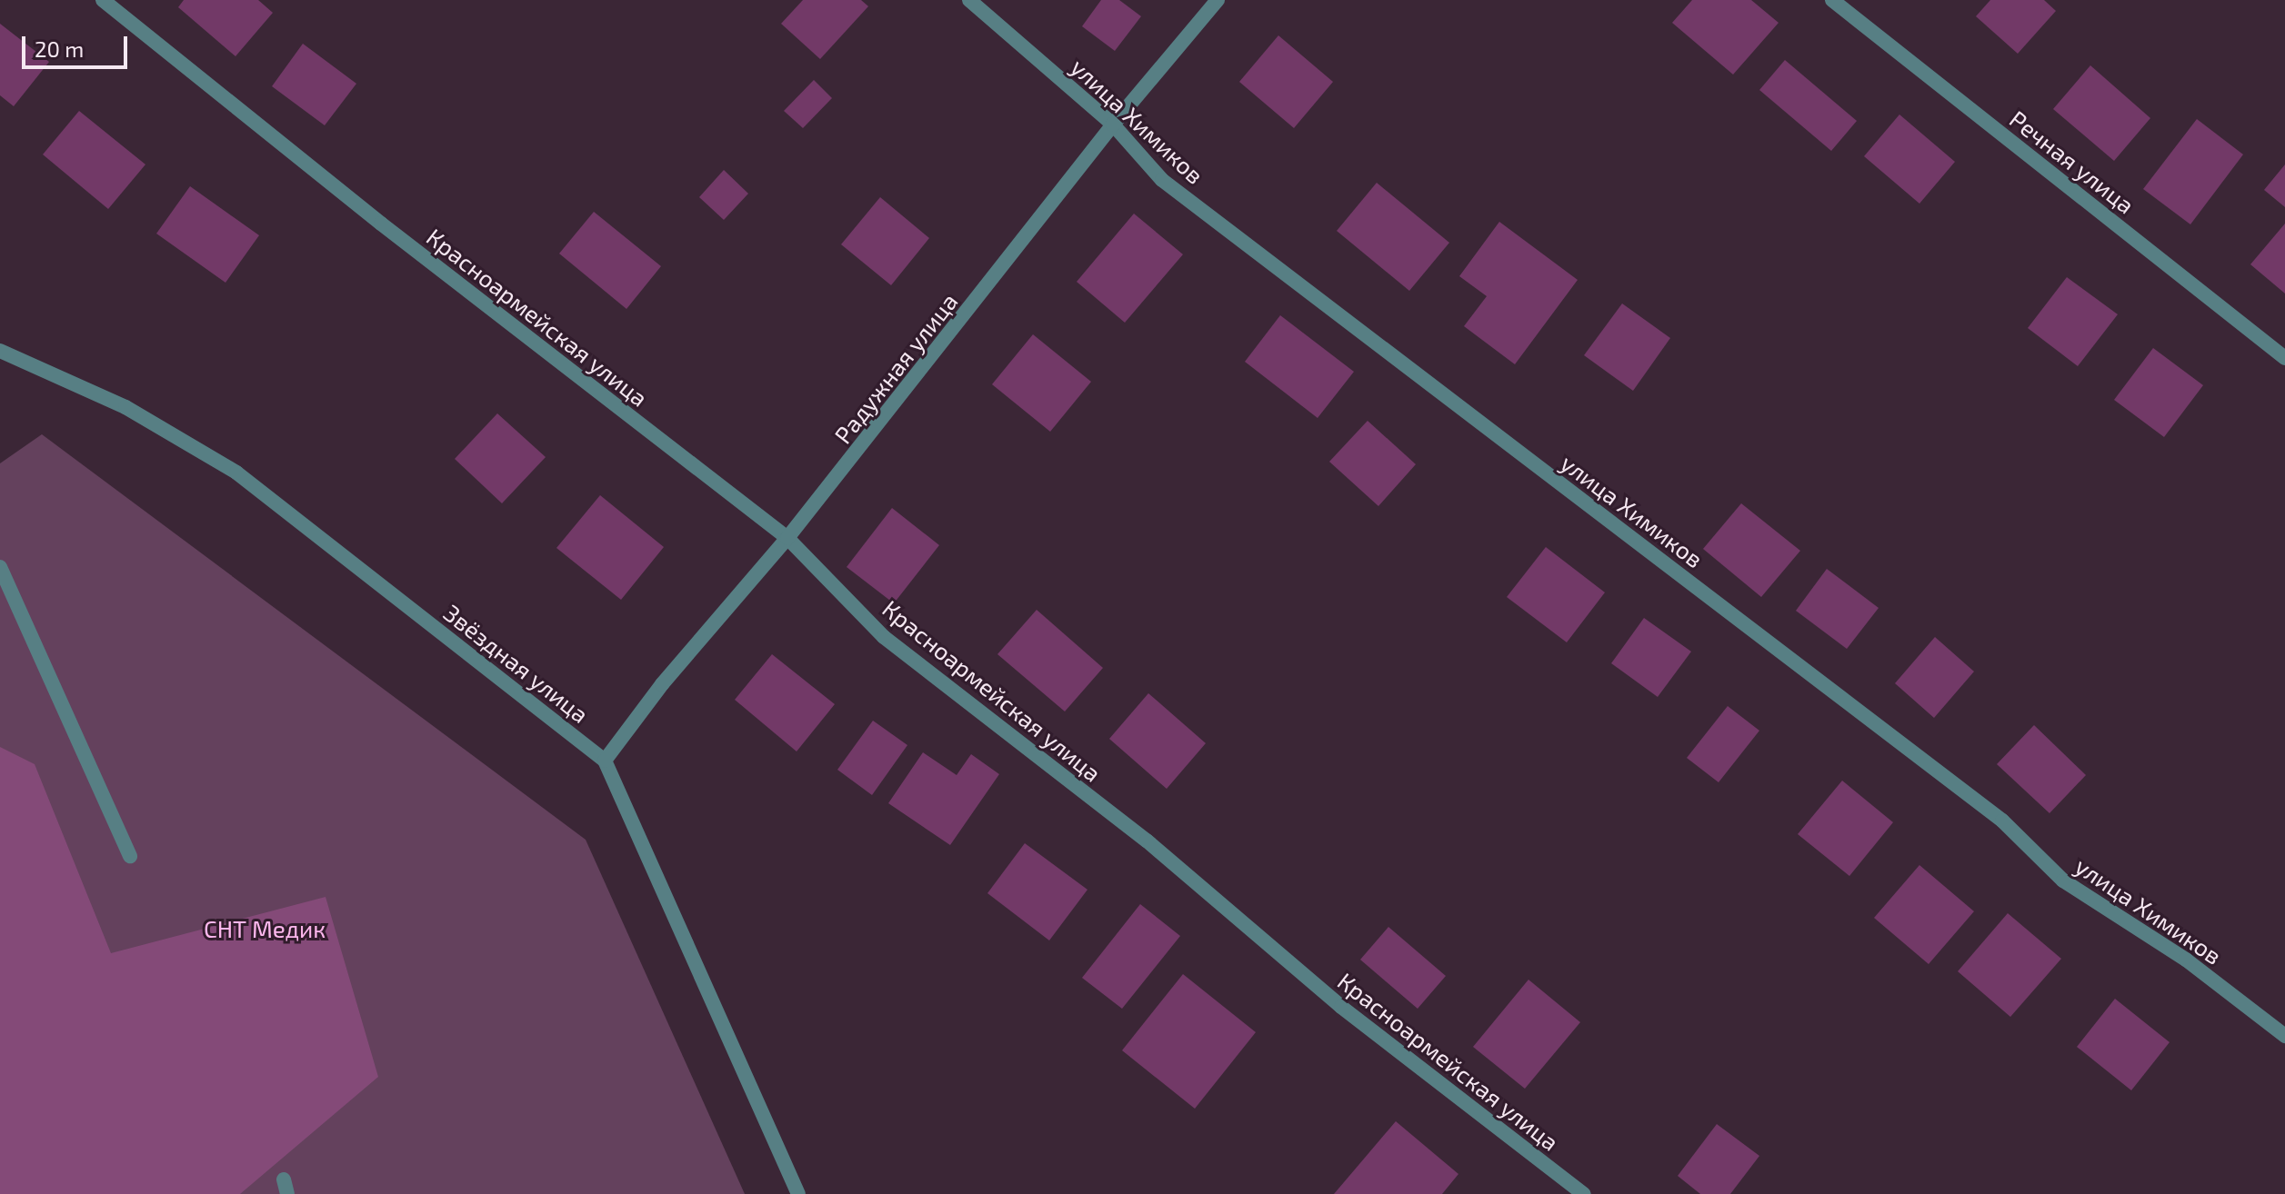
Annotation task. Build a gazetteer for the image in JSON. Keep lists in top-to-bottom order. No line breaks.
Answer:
{"streets":{"street":["улица Химиков","Речная улица","Красноармейская улица","Радужная улица","Звёздная улица"]},"crossings":[["улица Химиков","Радужная улица"],["Красноармейская улица","Радужная улица"],["Радужная улица","Звёздная улица"]],"parks":["СНТ Медик"],"scale_bar":"20 m"}
